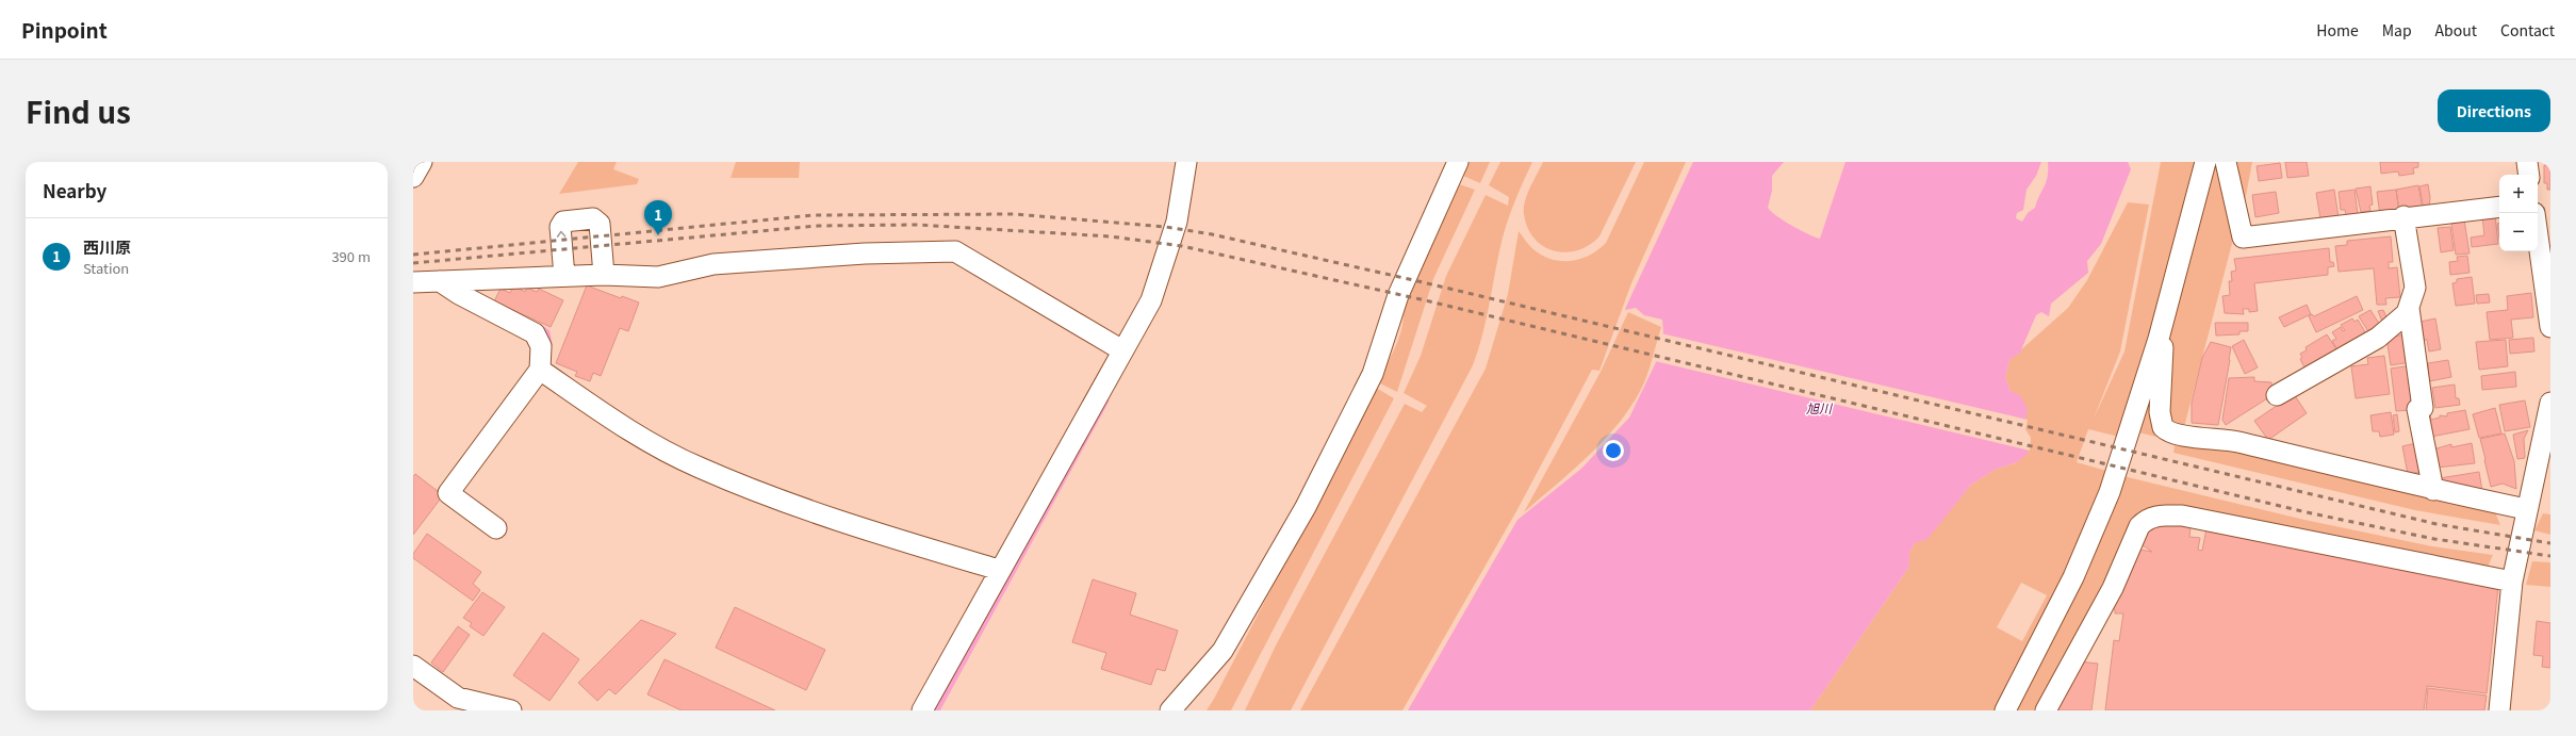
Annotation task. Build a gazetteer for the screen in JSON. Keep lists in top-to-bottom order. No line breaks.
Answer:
{"water":["旭川"],"page":{"header":"Pinpoint","nav":["Home","Map","About","Contact"],"title":"Find us","buttons":"Directions","heading":"Nearby","map_buttons":["+","−"],"pins":"1","list":[{"mark":"1","name":"西川原","note":"Station","value":"390 m"}]}}
